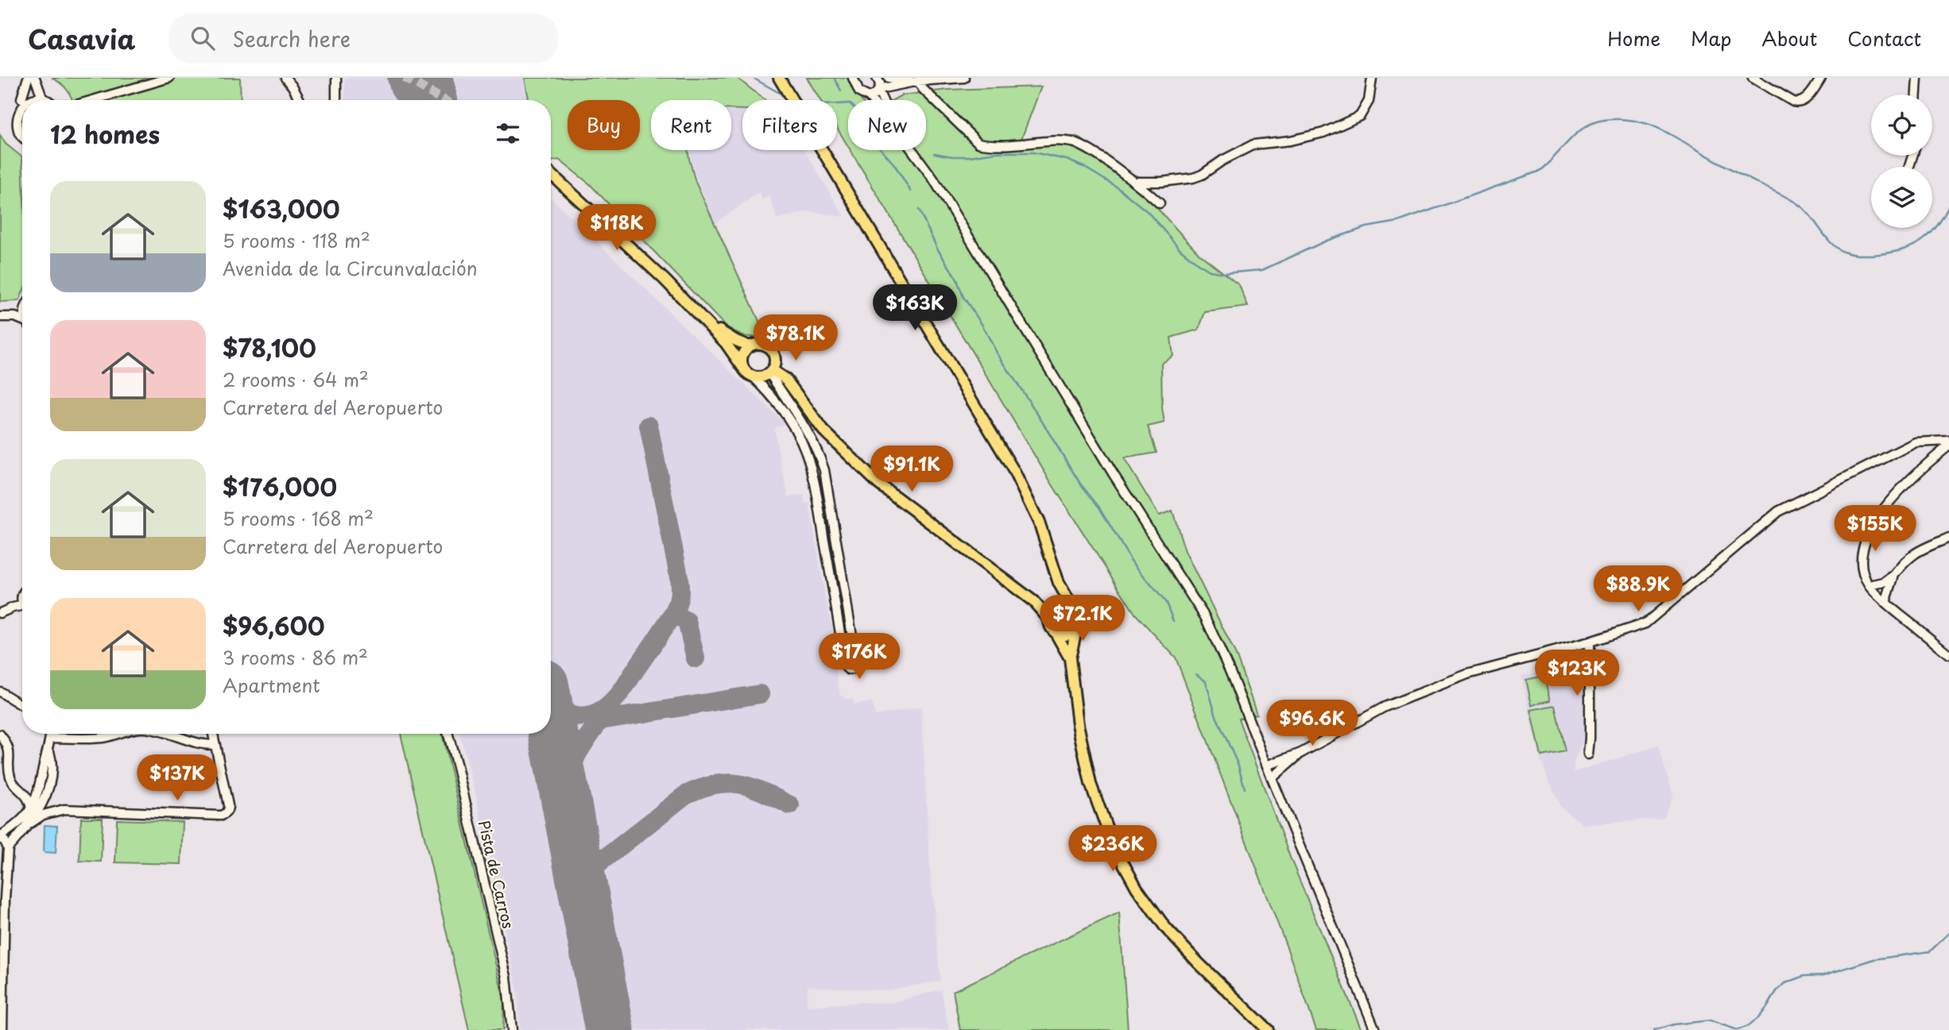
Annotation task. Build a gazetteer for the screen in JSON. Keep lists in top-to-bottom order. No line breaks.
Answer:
{"streets":{"street":["Pista de Carros"]},"page":{"header":"Casavia","search":"Search here","nav":["Home","Map","About","Contact"],"chip":["Buy","Rent","Filters","New"],"heading":"12 homes","list":[{"name":"$163,000","note":"5 rooms · 118 m² · Avenida de la Circunvalación"},{"name":"$78,100","note":"2 rooms · 64 m² · Carretera del Aeropuerto"},{"name":"$176,000","note":"5 rooms · 168 m² · Carretera del Aeropuerto"},{"name":"$96,600","note":"3 rooms · 86 m² · Apartment"}],"price":["$118K","$163K","$78.1K","$91.1K","$155K","$88.9K","$72.1K","$176K","$123K","$96.6K","$137K","$236K"]}}
